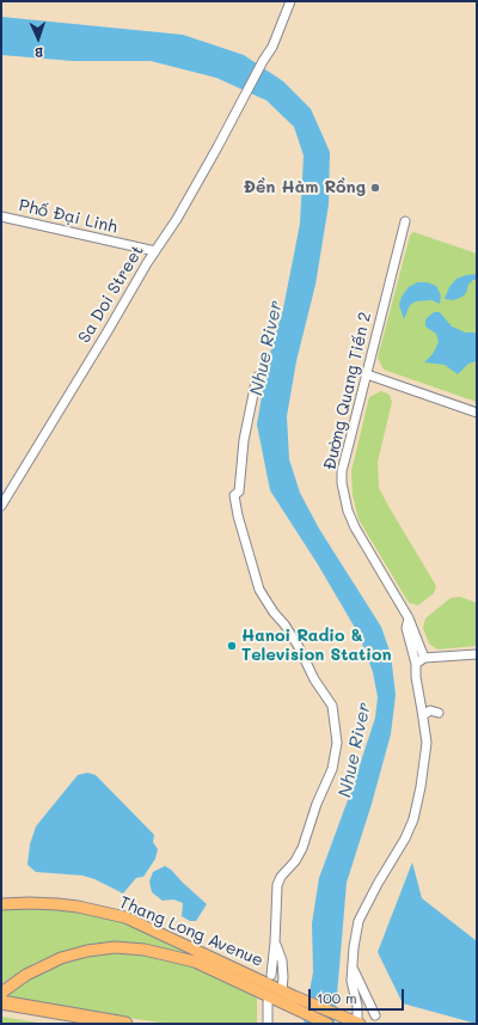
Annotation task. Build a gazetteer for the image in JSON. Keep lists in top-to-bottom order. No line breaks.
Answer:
{"streets":{"main road":["Thang Long Avenue"],"street":["Phố Đại Linh","Sa Doi Street","Đường Quang Tiến 2"]},"crossings":[["Phố Đại Linh","Sa Doi Street"],["Đường Quang Tiến 2","Thang Long Avenue"]],"water":["Nhue River"],"places":["Đền Hàm Rồng","Hanoi Radio & Television Station"],"scale_bar":"100 m","north":"bottom"}
